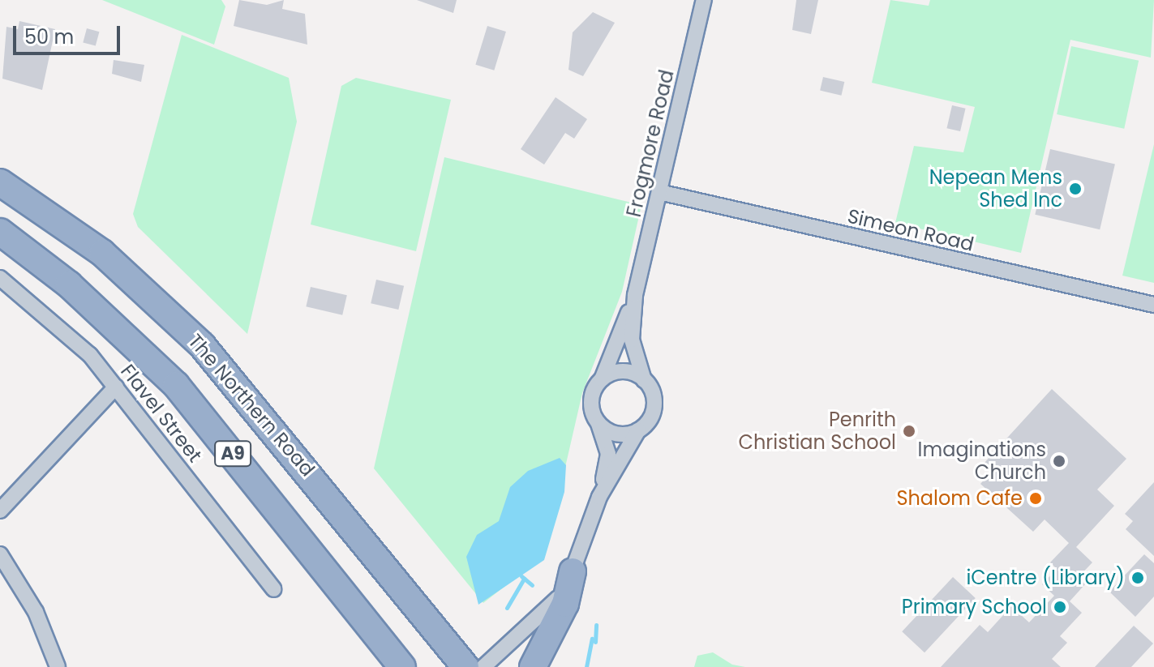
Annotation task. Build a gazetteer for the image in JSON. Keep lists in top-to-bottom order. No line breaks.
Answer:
{"streets":{"highway":["The Northern Road","A9"],"street":["Frogmore Road","Simeon Road","Flavel Street"]},"crossings":[["Frogmore Road","Simeon Road"]],"places":["Nepean Mens Shed Inc","Penrith Christian School","Imaginations Church","Shalom Cafe","iCentre (Library)","Primary School"],"scale_bar":"50 m"}
